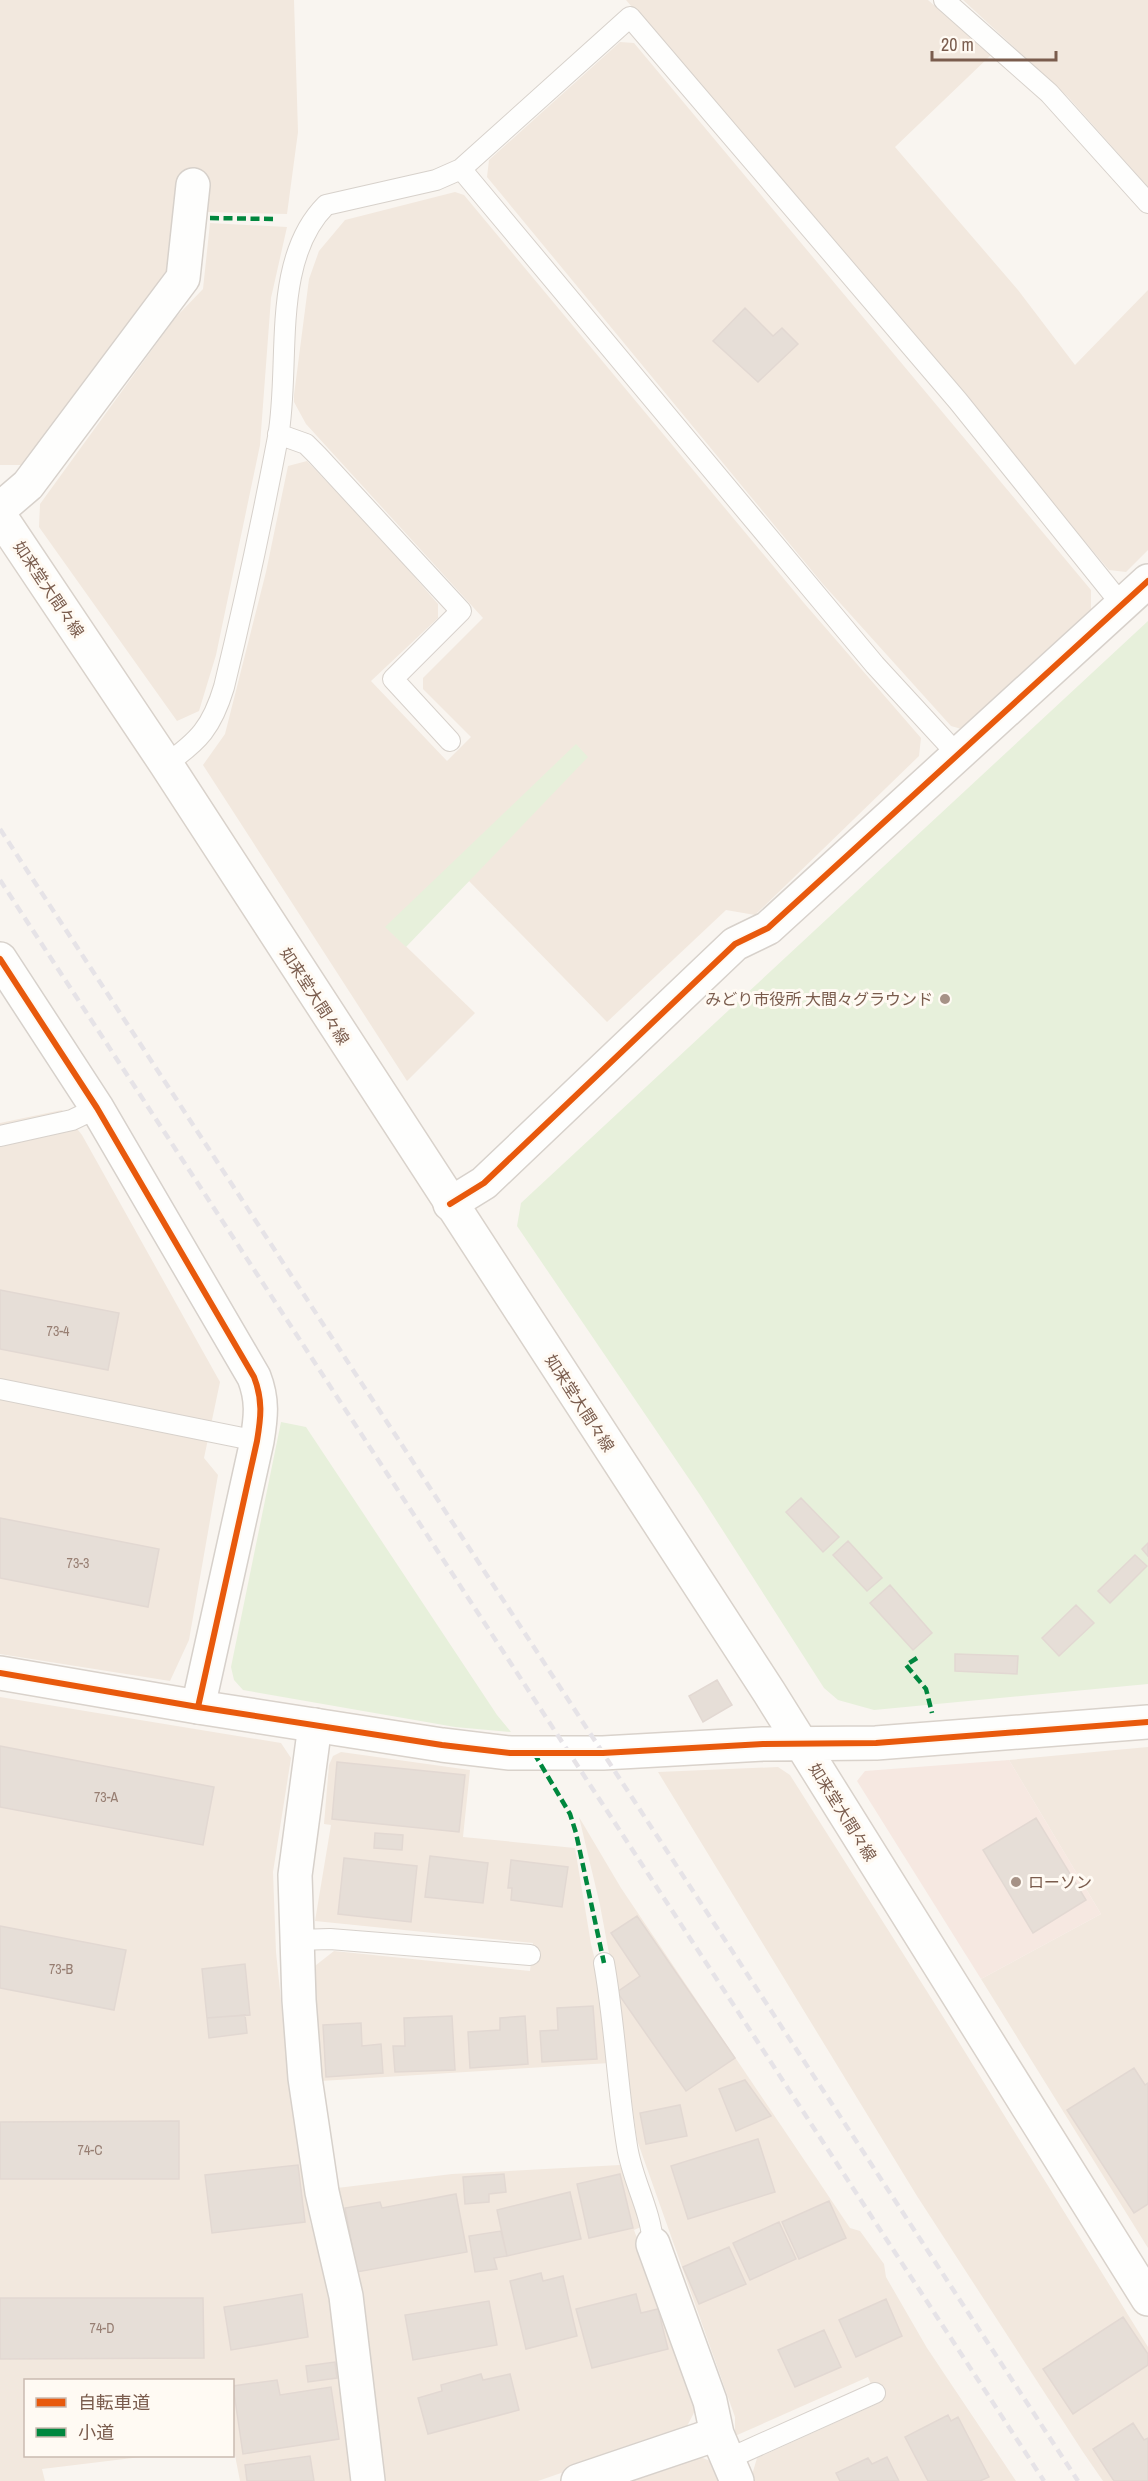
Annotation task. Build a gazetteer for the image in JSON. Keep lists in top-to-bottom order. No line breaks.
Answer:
{"streets":{"street":["如来堂大間々線"]},"places":["みどり市役所 大間々グラウンド","ローソン"],"house_numbers":["73-4","73-3","73-A","73-B","74-C","74-D"],"legend":["自転車道","小道"],"scale_bar":"20 m"}
